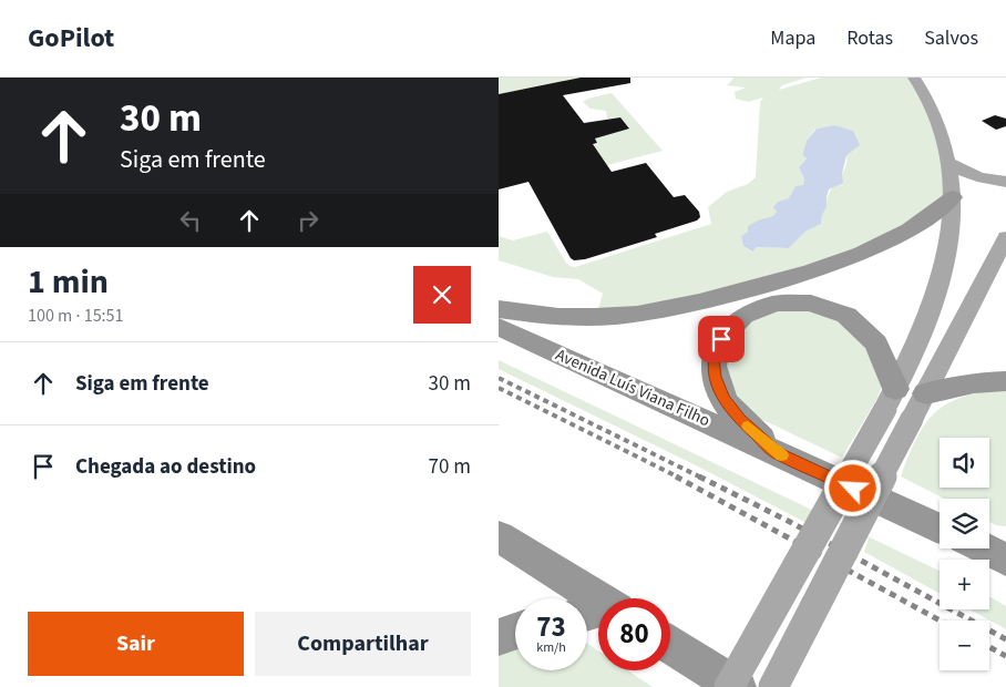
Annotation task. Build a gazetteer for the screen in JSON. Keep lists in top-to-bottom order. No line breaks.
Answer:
{"streets":{"highway":["Avenida Luís Viana Filho"]},"page":{"header":"GoPilot","nav":["Mapa","Rotas","Salvos"],"turn":["30 m","Siga em frente"],"heading":["1 min","100 m · 15:51"],"list":[{"name":"Siga em frente","value":"30 m"},{"name":"Chegada ao destino","value":"70 m"}],"map_buttons":["+","−"],"speed":"73 km/h","limit":"80","buttons":["Sair","Compartilhar"]}}
